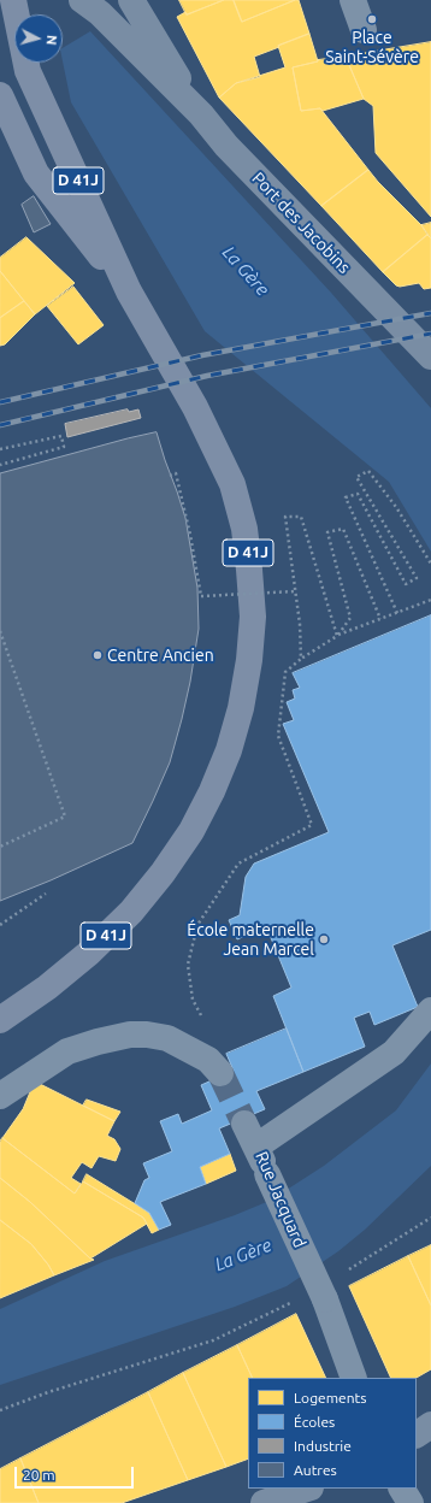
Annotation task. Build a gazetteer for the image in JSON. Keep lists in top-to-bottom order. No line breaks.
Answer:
{"streets":{"main road":["D 41J","Port des Jacobins"],"street":["Rue Jacquard"]},"water":["La Gère"],"places":["Place Saint-Sévère","Centre Ancien","École maternelle Jean Marcel"],"legend":["Logements","Écoles","Industrie","Autres"],"scale_bar":"20 m","north":"right"}
